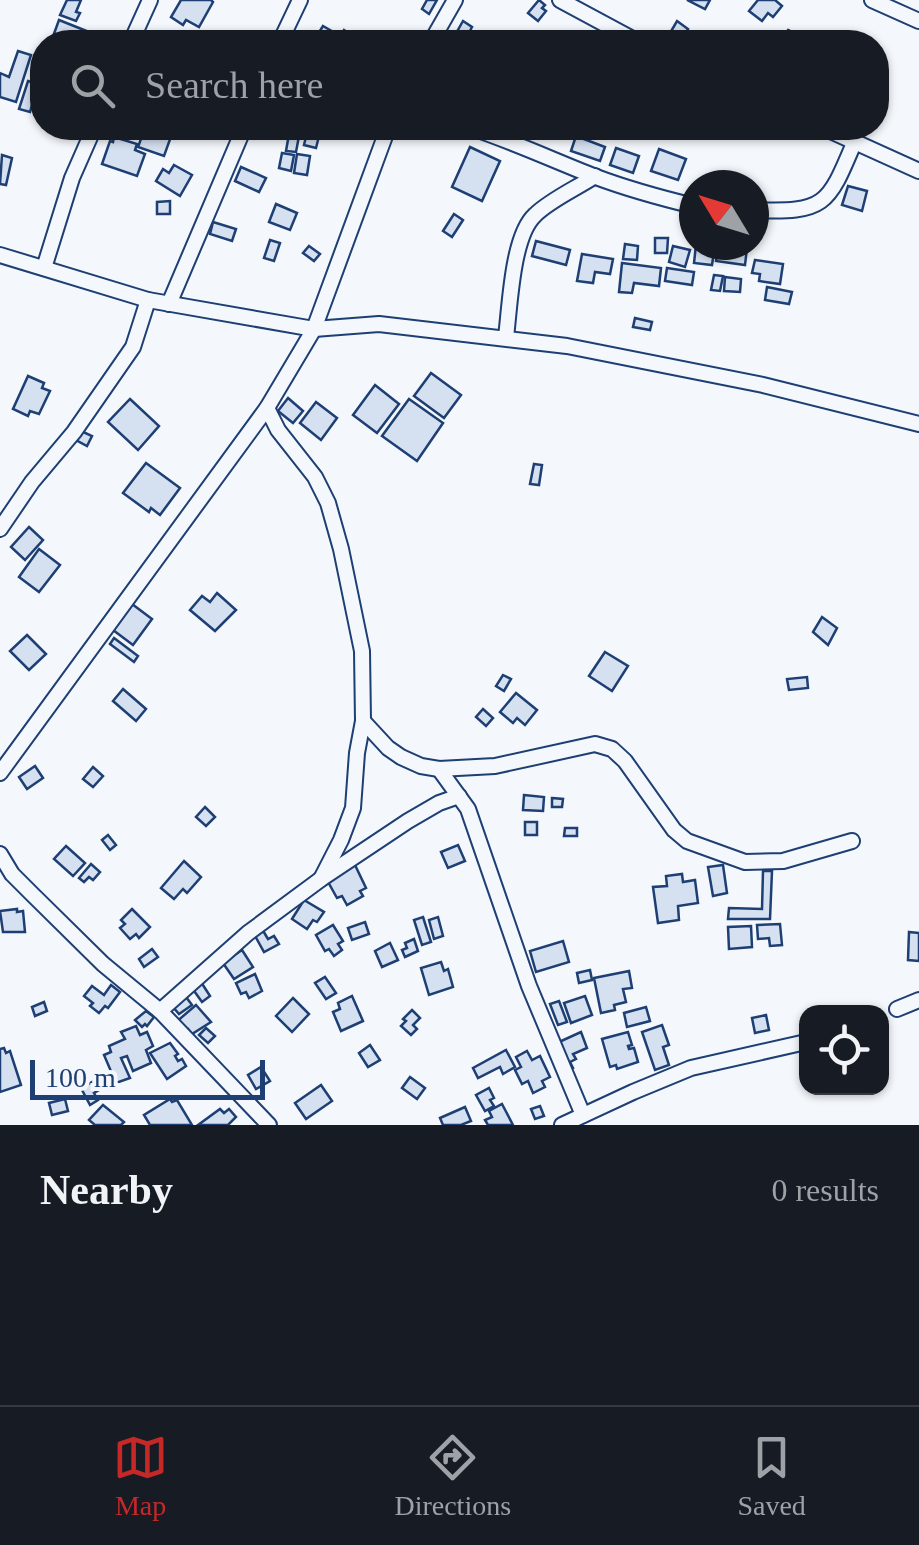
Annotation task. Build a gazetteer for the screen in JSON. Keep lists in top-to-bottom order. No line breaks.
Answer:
{"scale_bar":"100 m","north":"top left","page":{"search":"Search here","scale":"100 m","heading":["Nearby","0 results"],"nav":["Map","Directions","Saved"]}}
